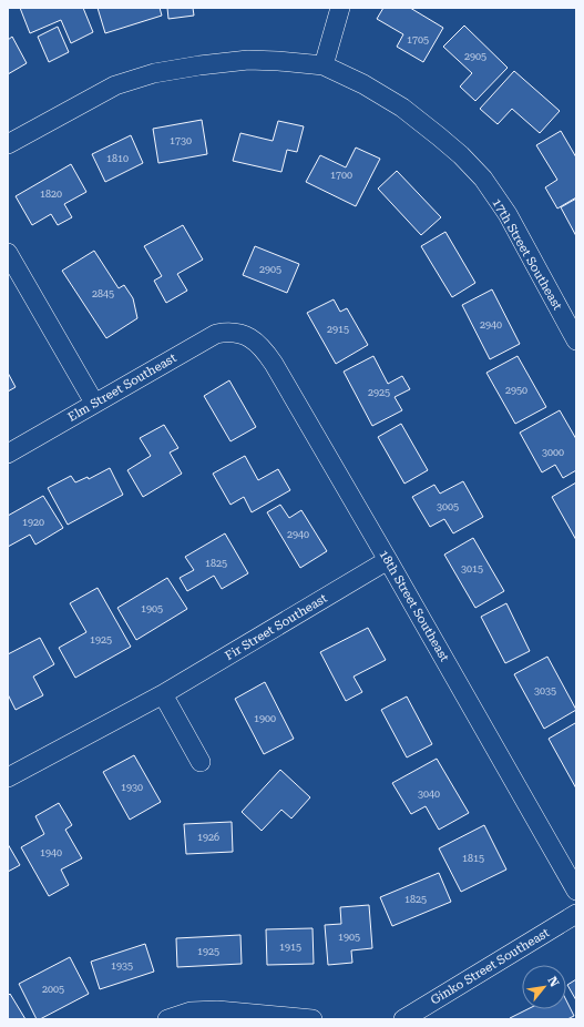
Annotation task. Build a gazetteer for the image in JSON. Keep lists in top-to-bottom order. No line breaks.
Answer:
{"streets":{"street":["17th Street Southeast","Elm Street Southeast","18th Street Southeast","Fir Street Southeast","Ginko Street Southeast"]},"crossings":[["Elm Street Southeast","18th Street Southeast"],["18th Street Southeast","Fir Street Southeast"]],"house_numbers":["1705","2905","1730","1810","1700","1820","2905","2845","2940","2915","2950","2925","3000","3005","1920","2940","1825","3015","1905","1925","3035","1900","1930","3040","1926","1940","1815","1825","1905","1915","1925","1935","2005"],"north":"top right"}
